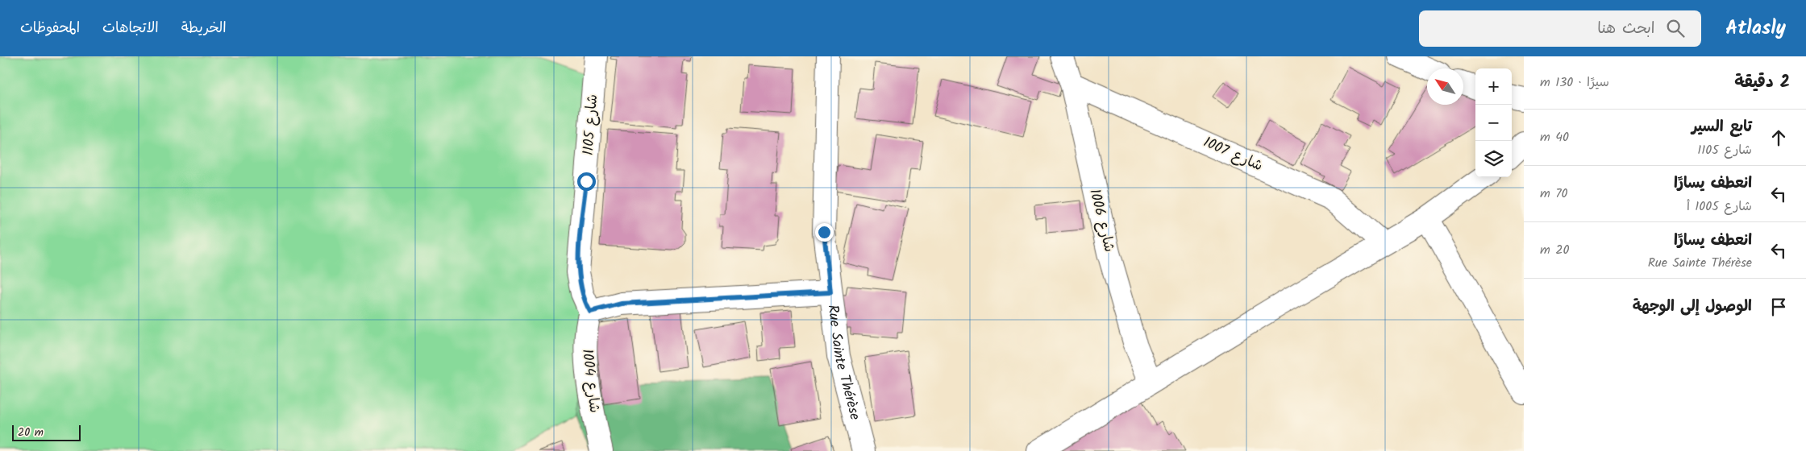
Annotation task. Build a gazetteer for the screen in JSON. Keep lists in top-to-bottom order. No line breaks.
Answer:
{"streets":{"street":["شارع 1105","شارع 1007","شارع 1006","Rue Sainte Thérèse","شارع 1004"]},"crossings":[["شارع 1105","شارع 1004"],["شارع 1007","شارع 1006"]],"scale_bar":"20 m","north":"top left","page":{"header":"Atlasly","search":"ابحث هنا","nav":["الخريطة","الاتجاهات","المحفوظات"],"heading":["2 دقيقة","سيرًا · 130 m"],"map_buttons":["+","−"],"list":[["تابع السير","شارع 1105","40 m"],["انعطف يسارًا","شارع 1005 أ","70 m"],["انعطف يسارًا","Rue Sainte Thérèse","20 m"],"الوصول إلى الوجهة"],"scale":"20 m"}}
